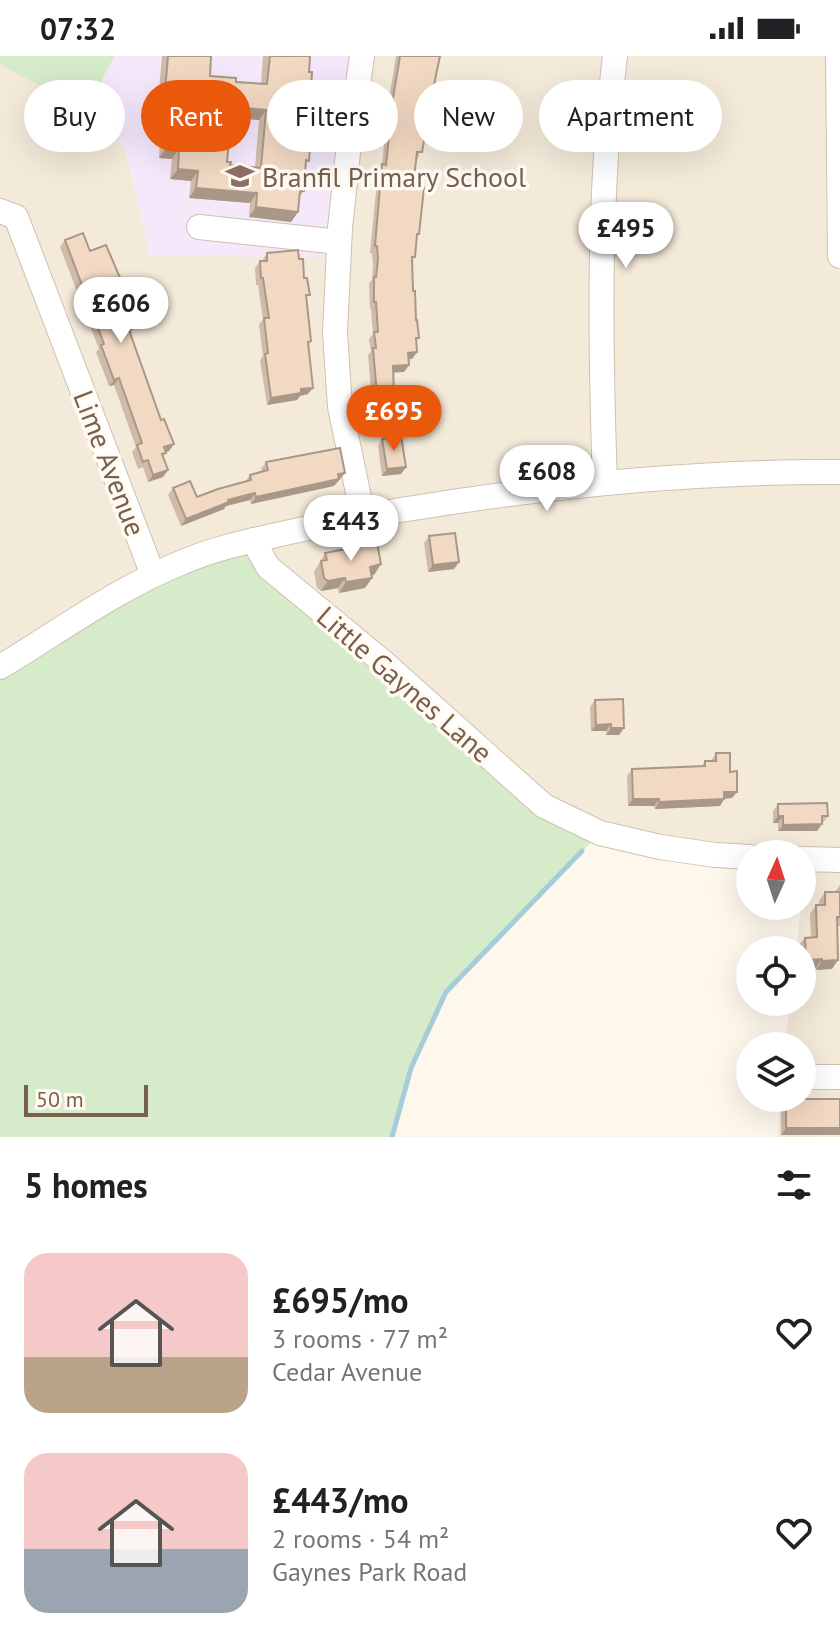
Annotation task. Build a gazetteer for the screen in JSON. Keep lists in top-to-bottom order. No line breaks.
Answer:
{"streets":{"street":["Lime Avenue","Little Gaynes Lane"]},"places":{"school or university":["Branfil Primary School"]},"scale_bar":"50 m","north":"top","page":{"status":"07:32","chip":["Buy","Rent","Filters","New","Apartment"],"price":["£495","£606","£695","£608","£443"],"scale":"50 m","heading":"5 homes","list":[{"name":"£695/mo","note":"3 rooms · 77 m² · Cedar Avenue"},{"name":"£443/mo","note":"2 rooms · 54 m² · Gaynes Park Road"}]}}
